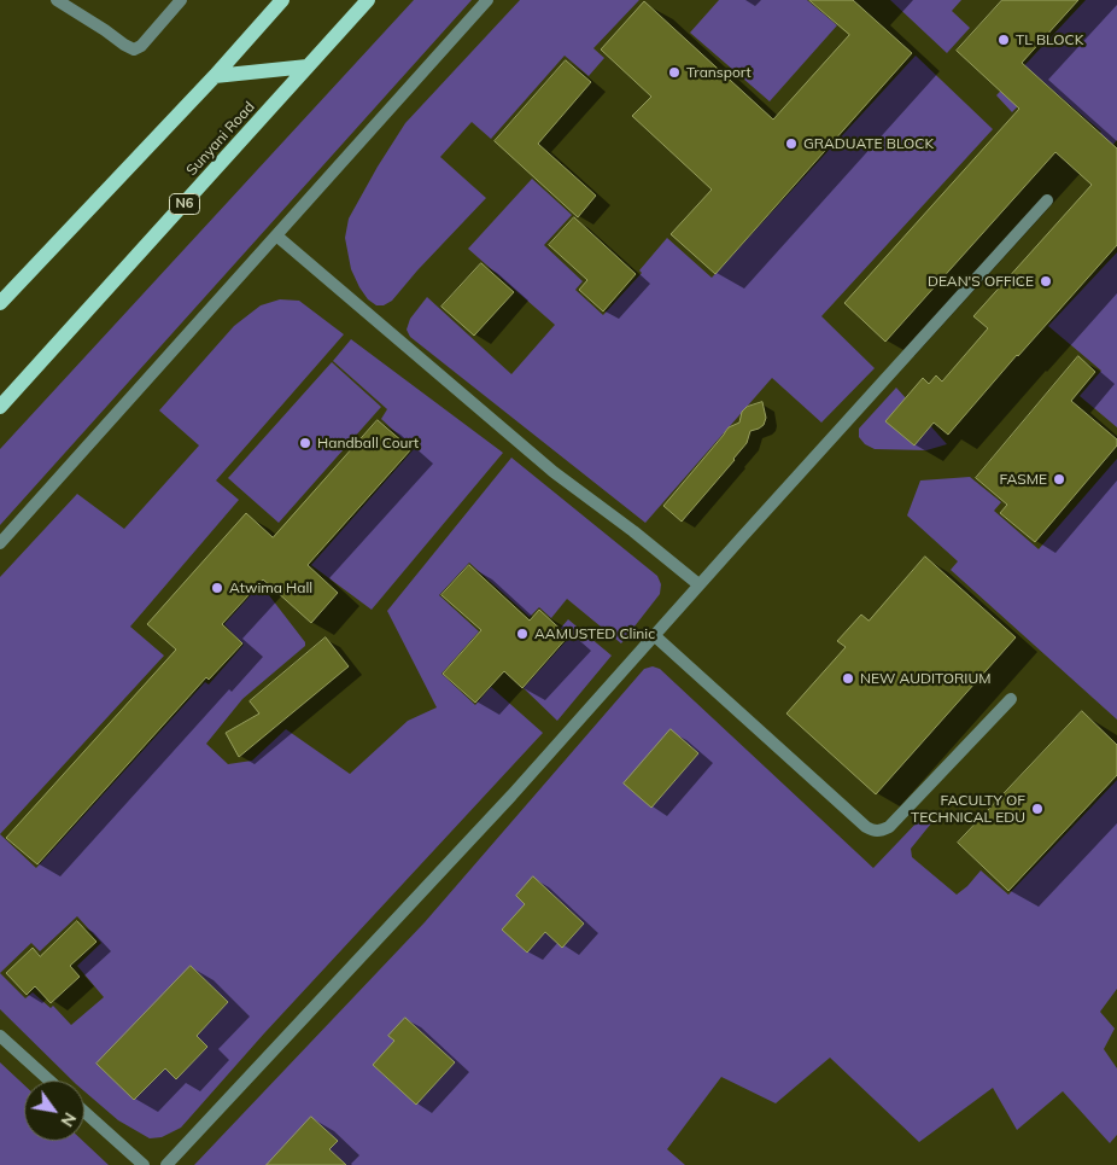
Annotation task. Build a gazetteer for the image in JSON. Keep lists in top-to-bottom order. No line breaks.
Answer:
{"streets":{"main road":["Sunyani Road","N6"]},"places":["TL BLOCK","Transport","GRADUATE BLOCK","DEAN'S OFFICE","Handball Court","FASME","Atwima Hall","AAMUSTED Clinic","NEW AUDITORIUM","FACULTY OF TECHNICAL EDU"],"north":"bottom right"}
